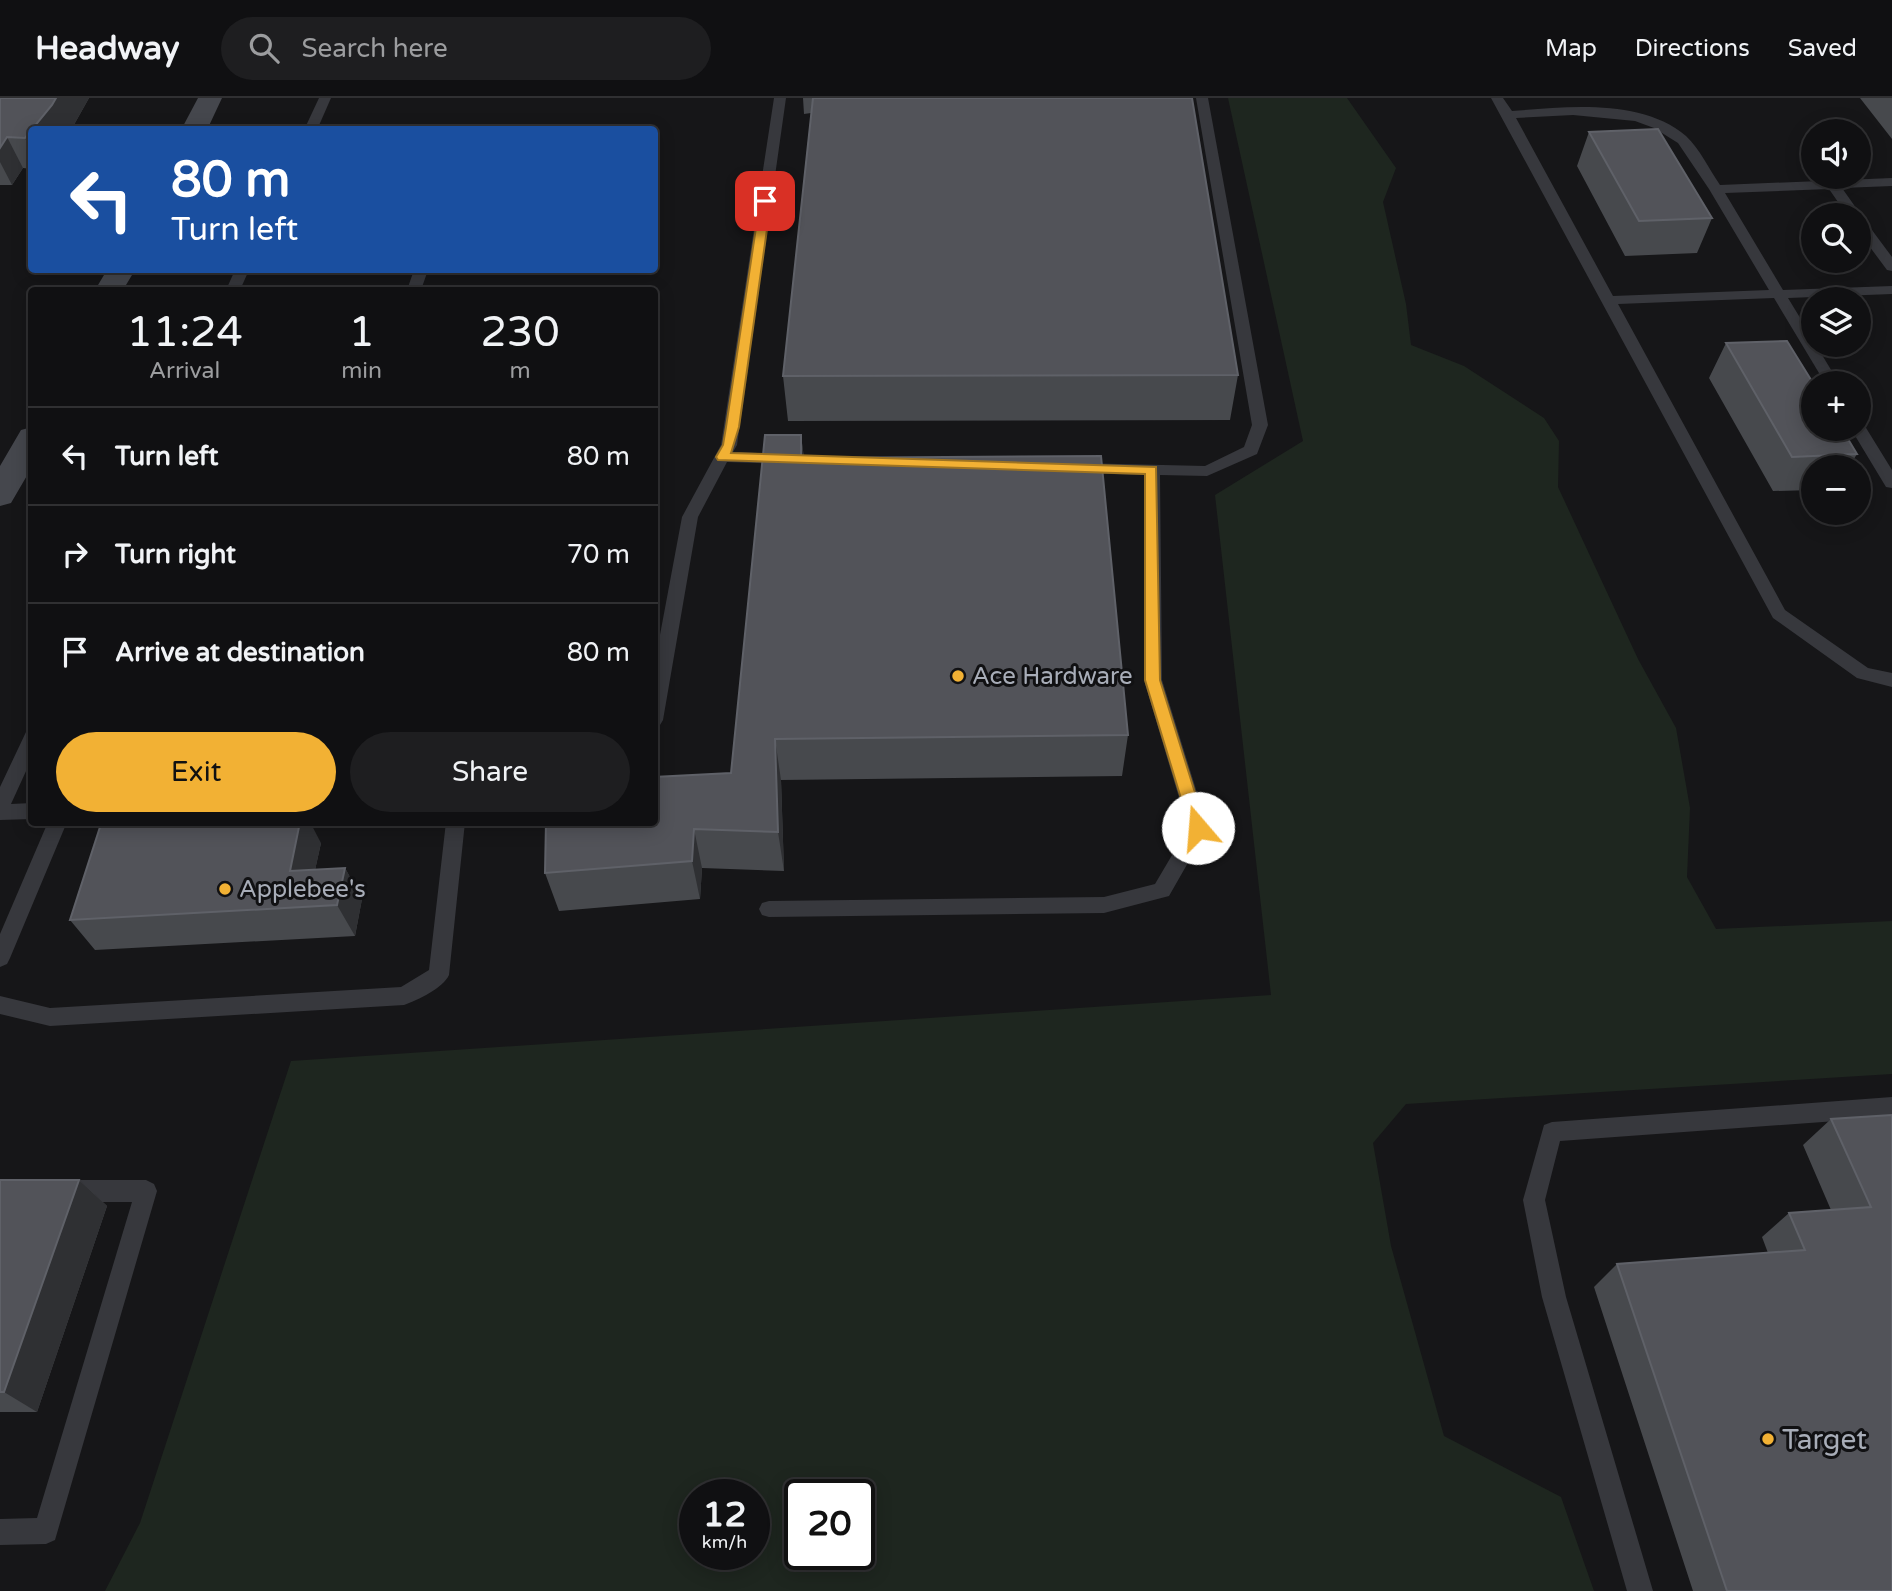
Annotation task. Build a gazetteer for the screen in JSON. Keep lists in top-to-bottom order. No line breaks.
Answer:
{"places":["Ace Hardware","Applebee's","Target"],"page":{"header":"Headway","search":"Search here","nav":["Map","Directions","Saved"],"map_buttons":["+","−"],"turn":["80 m","Turn left"],"eta":["11:24","Arrival","1","min","230","m"],"list":[{"name":"Turn left","value":"80 m"},{"name":"Turn right","value":"70 m"},{"name":"Arrive at destination","value":"80 m"}],"buttons":["Exit","Share"],"speed":"12 km/h","limit":"20"}}
